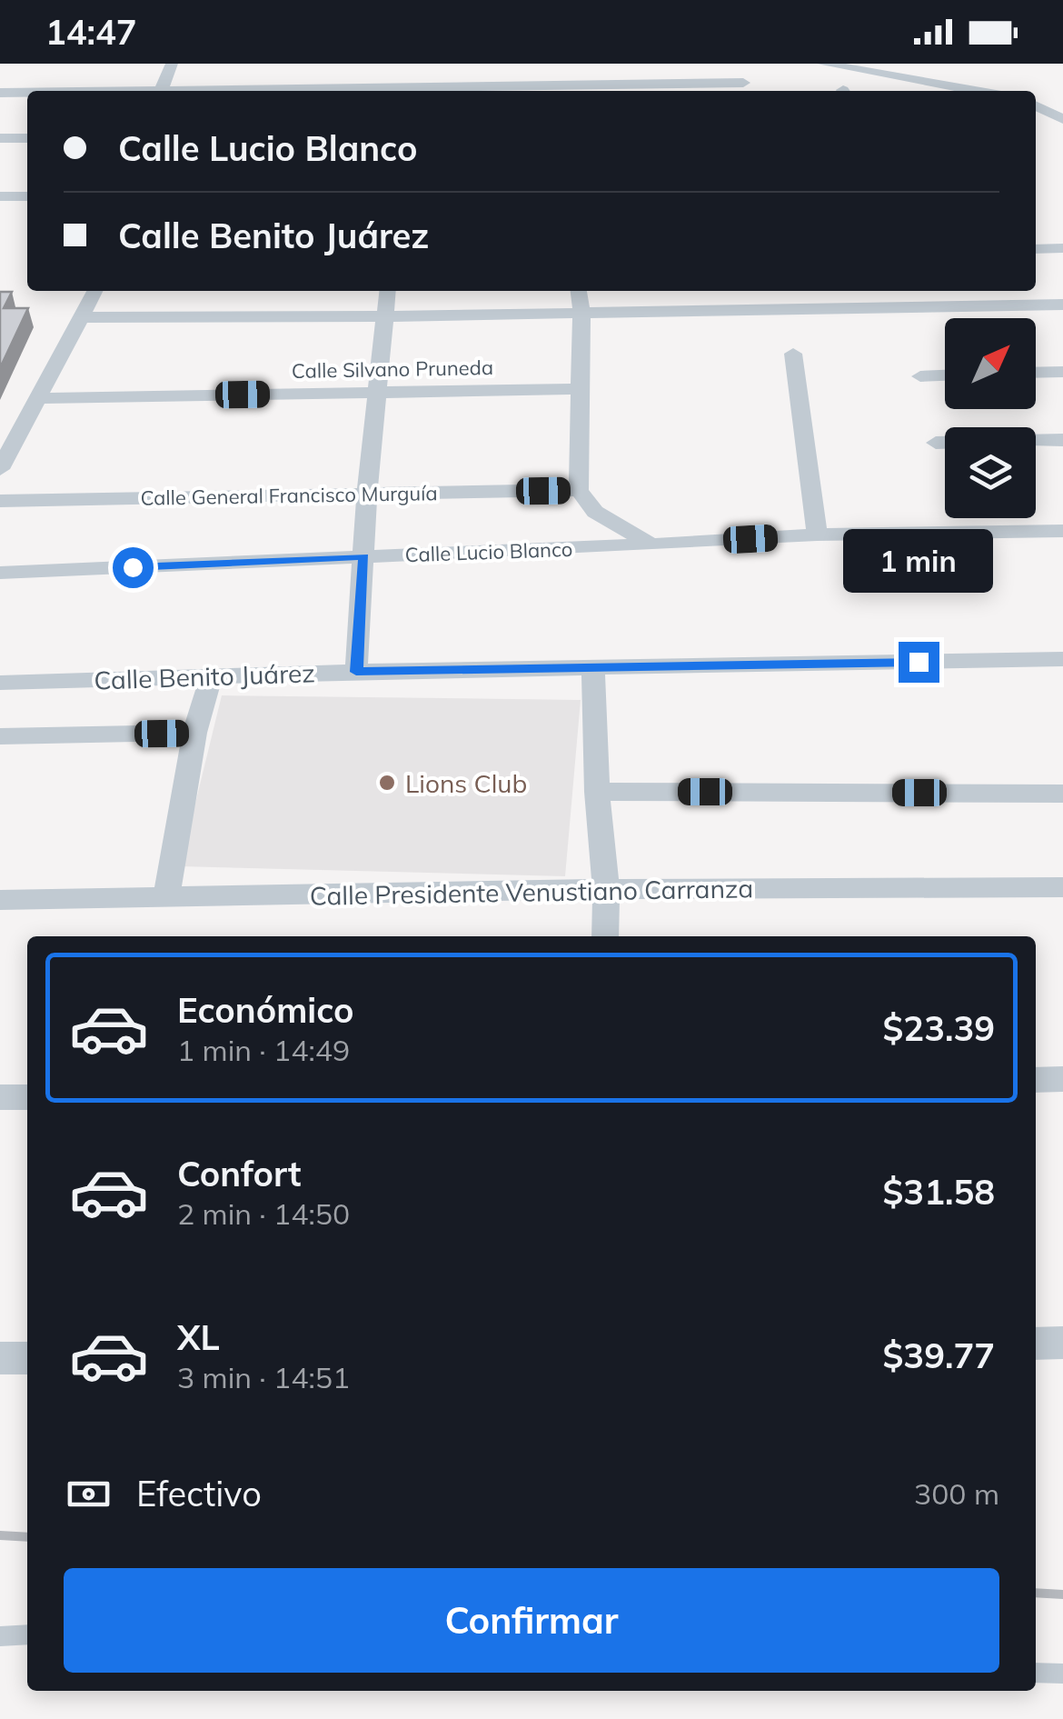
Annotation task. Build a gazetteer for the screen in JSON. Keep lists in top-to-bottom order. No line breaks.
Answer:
{"streets":{"street":["Calle Silvano Pruneda","Calle General Francisco Murguía","Calle Lucio Blanco","Calle Benito Juárez","Calle Presidente Venustiano Carranza"]},"places":["Lions Club"],"north":"top right","page":{"status":"14:47","banner":["Calle Lucio Blanco","Calle Benito Juárez"],"bubble":"1 min","list":[{"name":"Económico","note":"1 min · 14:49","value":"$23.39"},{"name":"Confort","note":"2 min · 14:50","value":"$31.58"},{"name":"XL","note":"3 min · 14:51","value":"$39.77"}],"pay":["Efectivo","300 m"],"buttons":"Confirmar"}}
